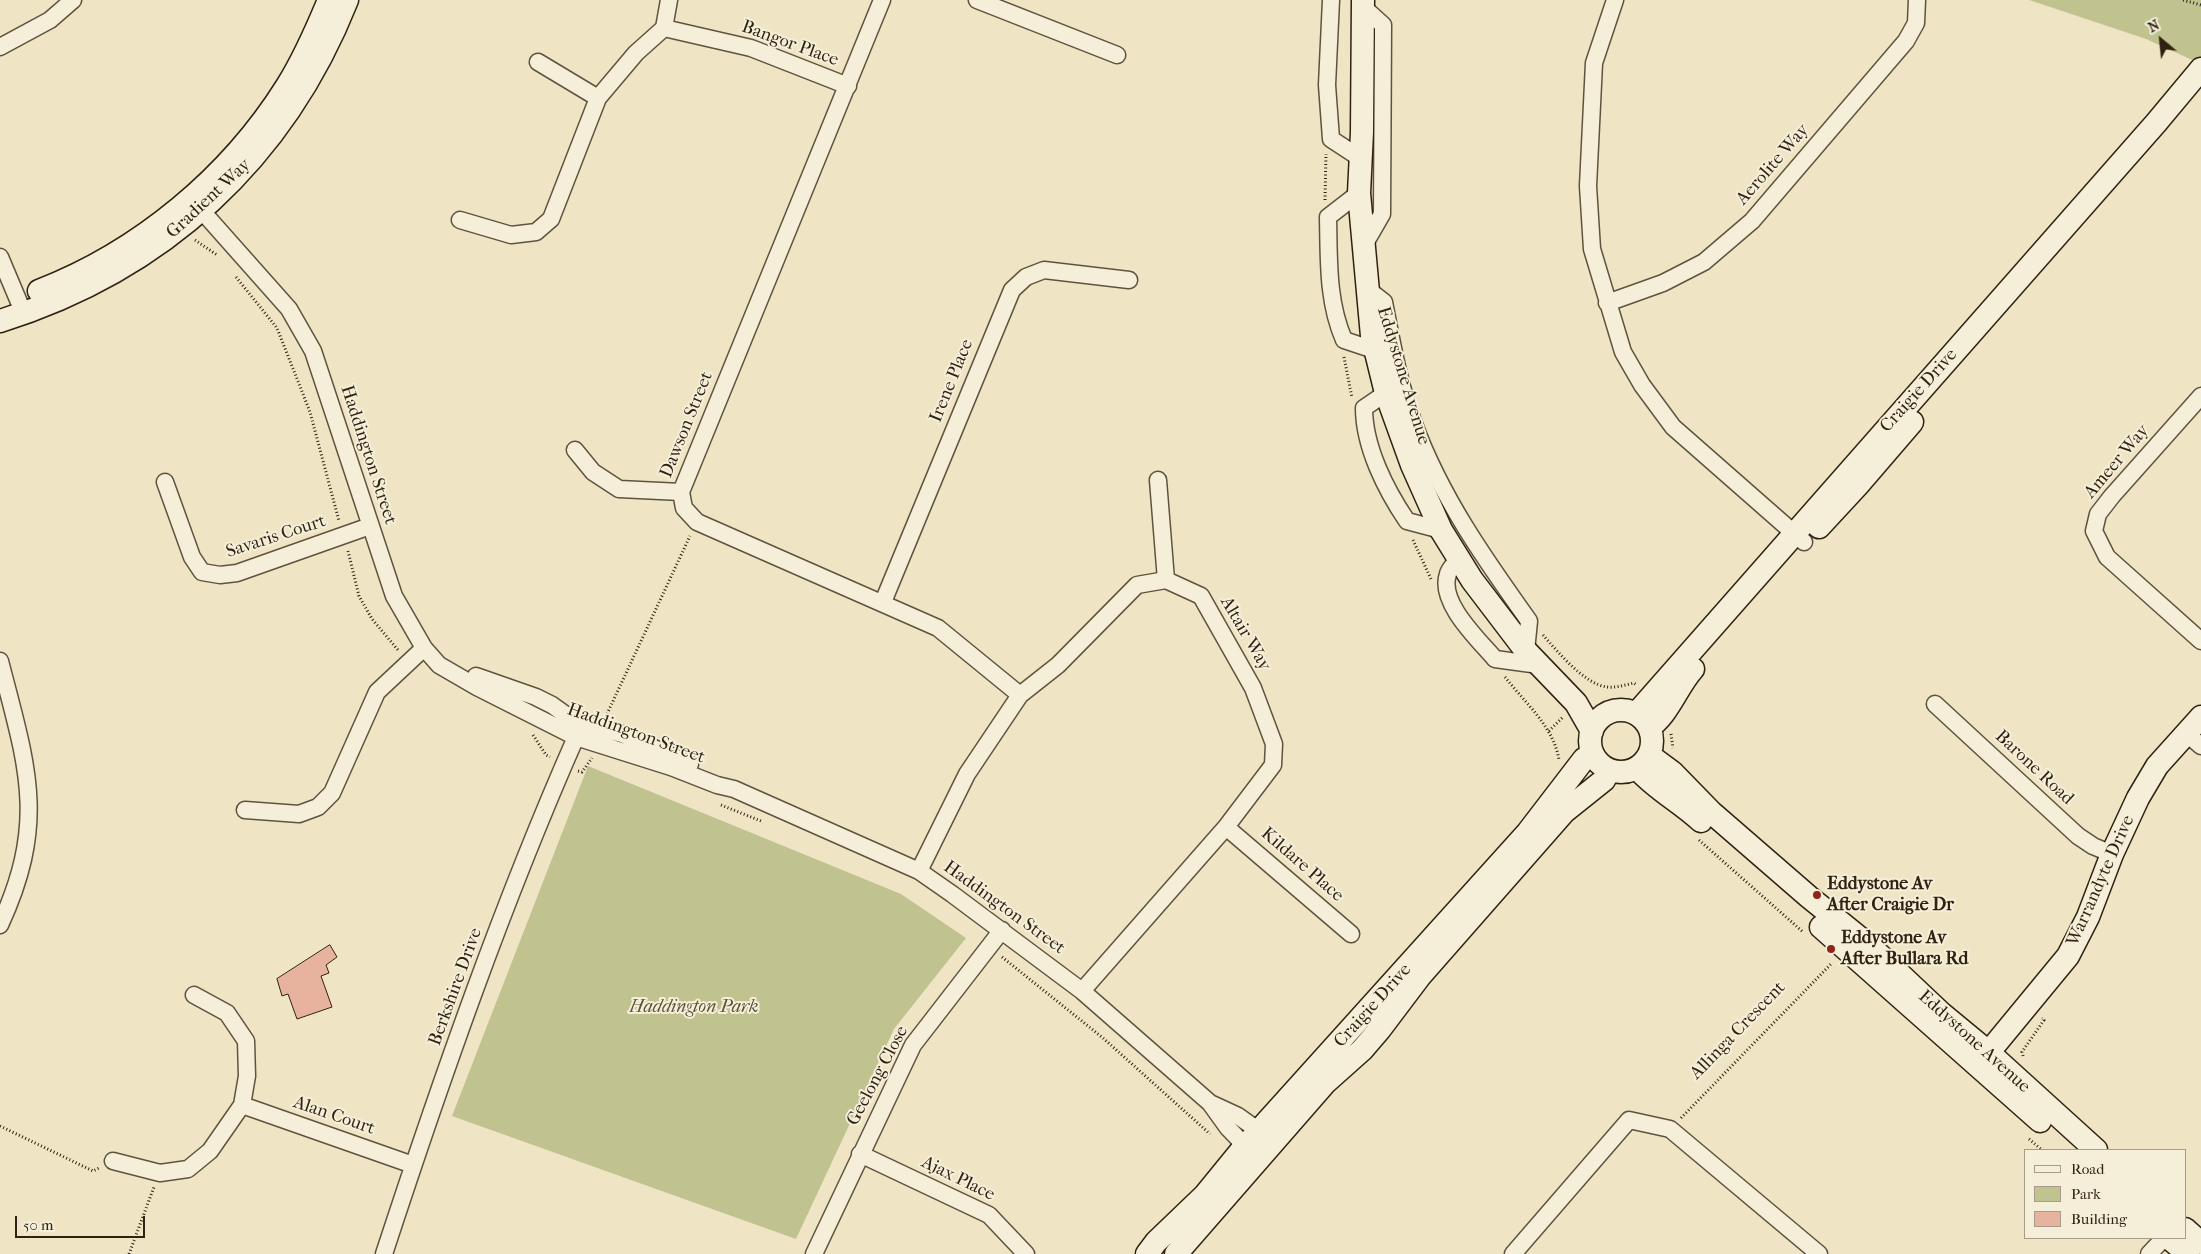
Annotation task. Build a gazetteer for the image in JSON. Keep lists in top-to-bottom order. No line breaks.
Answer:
{"streets":{"main road":["Gradient Way","Eddystone Avenue","Craigie Drive","Warrandyte Drive"],"street":["Bangor Place","Aerolite Way","Irene Place","Dawson Street","Haddington Street","Ameer Way","Savaris Court","Altair Way","Barone Road","Kildare Place","Berkshire Drive","Geelong Close","Alan Court","Ajax Place"],"path":["Allinga Crescent"]},"crossings":[["Bangor Place","Dawson Street"],["Gradient Way","Haddington Street"],["Eddystone Avenue","Craigie Drive"],["Eddystone Avenue","Warrandyte Drive"],["Craigie Drive","Haddington Street"],["Haddington Street","Savaris Court"],["Haddington Street","Altair Way"],["Haddington Street","Berkshire Drive"],["Haddington Street","Geelong Close"],["Altair Way","Kildare Place"],["Barone Road","Warrandyte Drive"],["Berkshire Drive","Alan Court"],["Geelong Close","Ajax Place"]],"parks":["Haddington Park"],"places":["Eddystone Av After Craigie Dr","Eddystone Av After Bullara Rd"],"legend":["Road","Park","Building"],"scale_bar":"50 m","north":"top left"}
